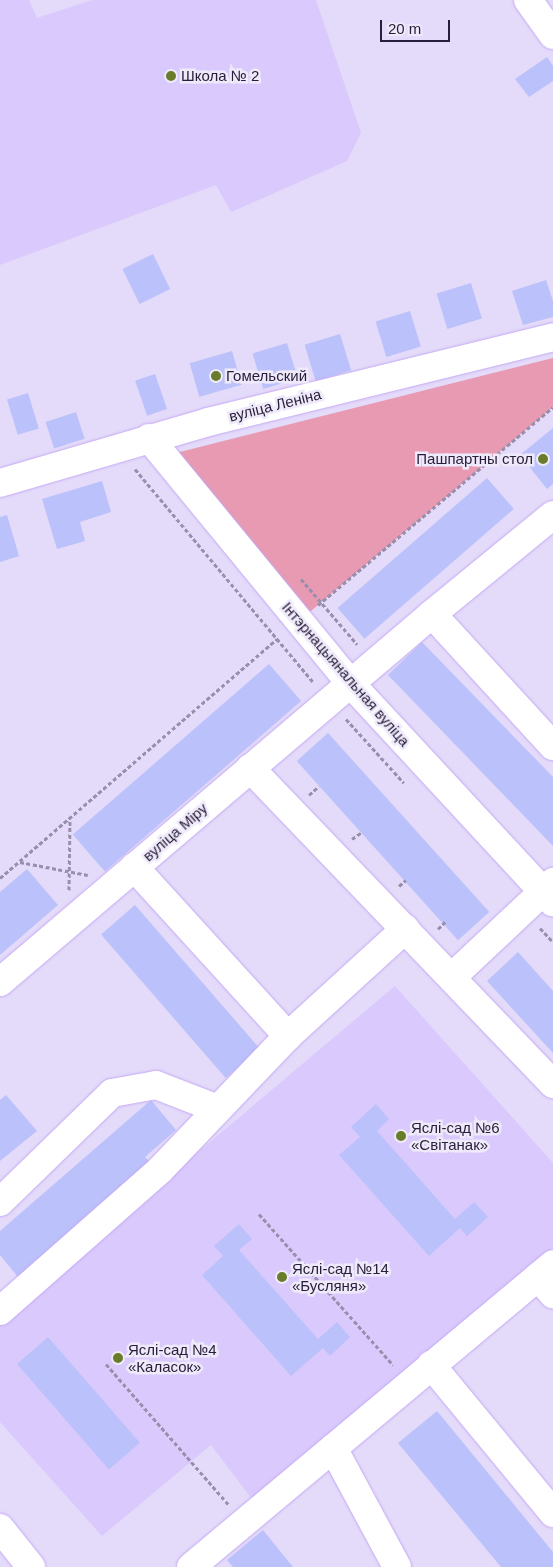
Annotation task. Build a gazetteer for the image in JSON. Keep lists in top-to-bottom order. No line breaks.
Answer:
{"streets":{"street":["вуліца Леніна","Інтэрнацыянальная вуліца","вуліца Міру"]},"crossings":[["вуліца Леніна","Інтэрнацыянальная вуліца"],["Інтэрнацыянальная вуліца","вуліца Міру"]],"places":["Школа № 2","Гомельский","Пашпартны стол","Яслі-сад №6 «Світанак»","Яслі-сад №14 «Бусляня»","Яслі-сад №4 «Каласок»"],"scale_bar":"20 m"}
